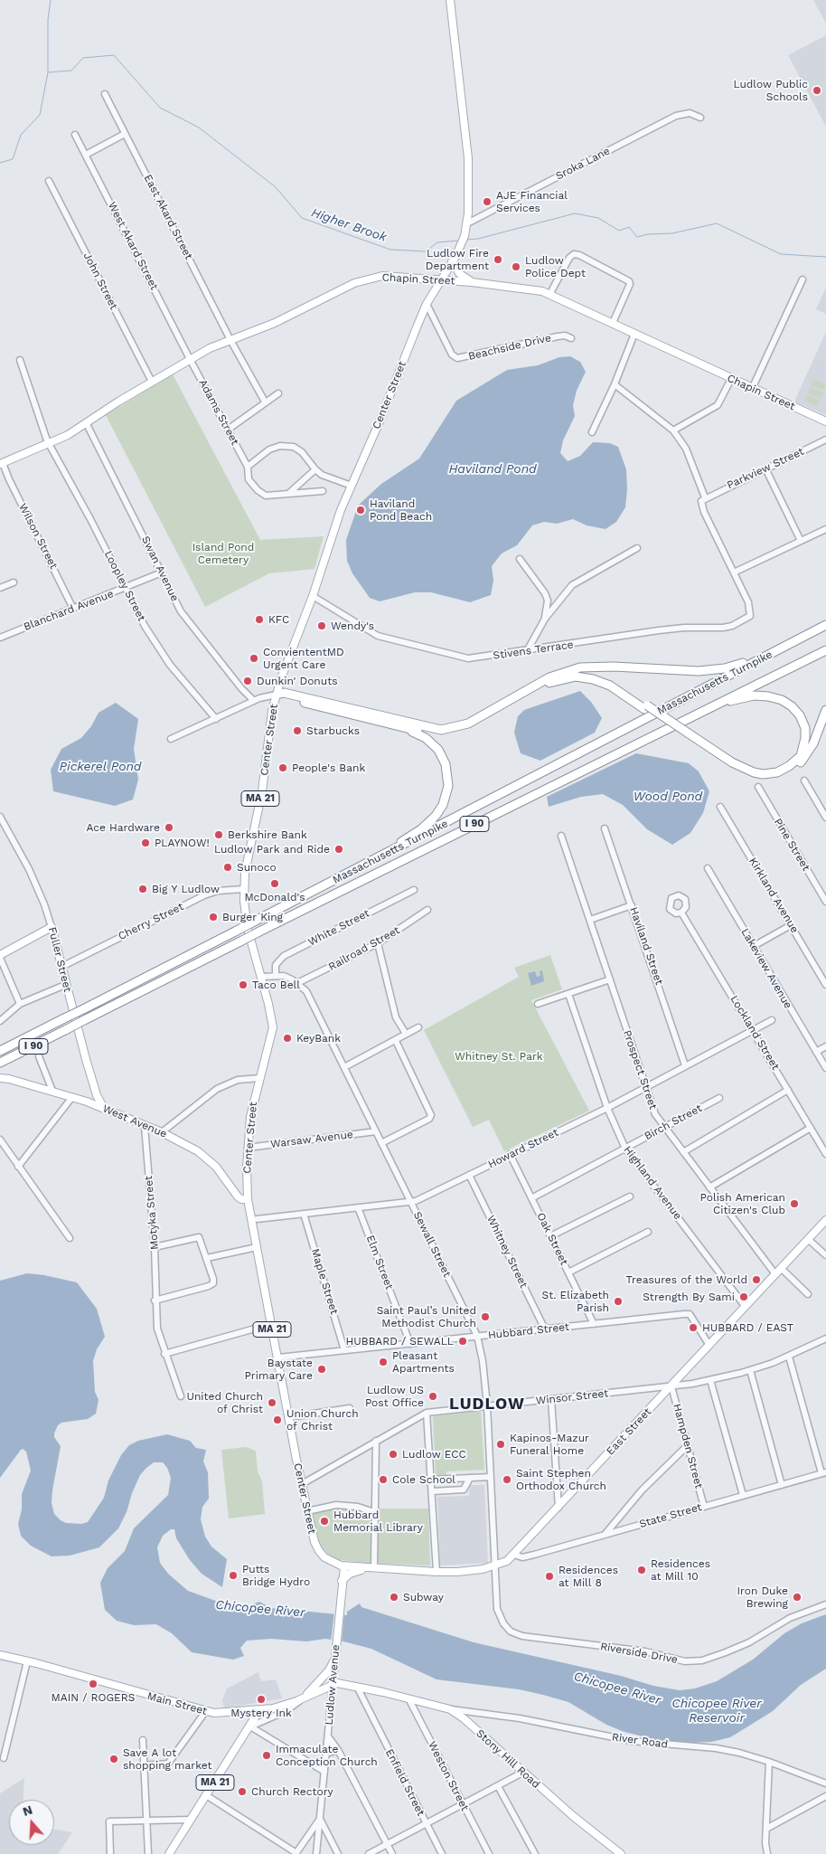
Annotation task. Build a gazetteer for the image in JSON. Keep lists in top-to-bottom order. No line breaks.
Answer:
{"streets":{"highway":["Massachusetts Turnpike","I 90"],"main road":["Chapin Street","Center Street","MA 21","Fuller Street","West Avenue","East Street","Ludlow Avenue","Main Street","Stony Hill Road"],"street":["Sroka Lane","East Akard Street","West Akard Street","John Street","Beachside Drive","Adams Street","Parkview Street","Wilson Street","Swan Avenue","Loopley Street","Blanchard Avenue","Stivens Terrace","Pine Street","Kirkland Avenue","Cherry Street","White Street","Haviland Street","Railroad Street","Lakeview Avenue","Lockland Street","Prospect Street","Birch Street","Warsaw Avenue","Howard Street","Highland Avenue","Motyka Street","Oak Street","Sewall Street","Whitney Street","Elm Street","Maple Street","Hubbard Street","Winsor Street","Hampden Street","State Street","Riverside Drive","River Road","Weston Street","Enfield Street"]},"crossings":[["Sroka Lane","Center Street"],["East Akard Street","Chapin Street"],["West Akard Street","Chapin Street"],["West Akard Street","Adams Street"],["Chapin Street","John Street"],["Chapin Street","Center Street"],["Chapin Street","Adams Street"],["Chapin Street","Wilson Street"],["Chapin Street","Swan Avenue"],["Chapin Street","Loopley Street"],["Beachside Drive","Center Street"],["Center Street","Stivens Terrace"],["Center Street","Cherry Street"],["Center Street","West Avenue"],["Center Street","Warsaw Avenue"],["Center Street","Sewall Street"],["Center Street","Hubbard Street"],["Center Street","Winsor Street"],["Center Street","Ludlow Avenue"],["Wilson Street","Blanchard Avenue"],["Swan Avenue","Blanchard Avenue"],["Loopley Street","Blanchard Avenue"],["MA 21","Main Street"],["Cherry Street","Fuller Street"],["White Street","Sewall Street"],["Haviland Street","Howard Street"],["Railroad Street","Sewall Street"],["Fuller Street","West Avenue"],["Lockland Street","Howard Street"],["Prospect Street","Birch Street"],["Prospect Street","Howard Street"],["Prospect Street","East Street"],["West Avenue","Motyka Street"],["Birch Street","Highland Avenue"],["Birch Street","Oak Street"],["Warsaw Avenue","Sewall Street"],["Howard Street","Highland Avenue"],["Howard Street","Oak Street"],["Howard Street","Sewall Street"],["Howard Street","Whitney Street"],["Howard Street","Elm Street"],["Howard Street","Maple Street"],["Highland Avenue","East Street"],["Oak Street","Hubbard Street"],["Sewall Street","Hubbard Street"],["Sewall Street","Winsor Street"],["Sewall Street","East Street"],["Sewall Street","Riverside Drive"],["Whitney Street","Hubbard Street"],["Elm Street","Hubbard Street"],["Maple Street","Hubbard Street"],["Hubbard Street","East Street"],["Winsor Street","East Street"],["Winsor Street","Hampden Street"],["East Street","Hampden Street"],["East Street","State Street"],["East Street","Riverside Drive"],["Hampden Street","State Street"],["Ludlow Avenue","Main Street"],["River Road","Stony Hill Road"],["Stony Hill Road","Weston Street"],["Stony Hill Road","Enfield Street"]],"districts":["LUDLOW"],"water":["Higher Brook","Haviland Pond","Pickerel Pond","Wood Pond","Chicopee River","Chicopee River Reservoir"],"parks":["Island Pond Cemetery","Whitney St. Park"],"places":["Ludlow Public Schools","AJE Financial Services","Ludlow Fire Department","Ludlow Police Dept","Haviland Pond Beach","KFC","Wendy's","ConviententMD Urgent Care","Dunkin' Donuts","Starbucks","People's Bank","Ace Hardware","Berkshire Bank","PLAYNOW!","Ludlow Park and Ride","Sunoco","McDonald's","Big Y Ludlow","Burger King","Taco Bell","KeyBank","Polish American Citizen's Club","Treasures of the World","Strength By Sami","St. Elizabeth Parish","Saint Paul’s United Methodist Church","HUBBARD / EAST","HUBBARD / SEWALL","Pleasant Apartments","Baystate Primary Care","Ludlow US Post Office","United Church of Christ","Union Church of Christ","Kapinos-Mazur Funeral Home","Ludlow ECC","Cole School","Saint Stephen Orthodox Church","Hubbard Memorial Library","Residences at Mill 10","Putts Bridge Hydro","Residences at Mill 8","Subway","Iron Duke Brewing","MAIN / ROGERS","Mystery Ink","Immaculate Conception Church","Save A lot shopping market","Church Rectory"],"north":"top"}
